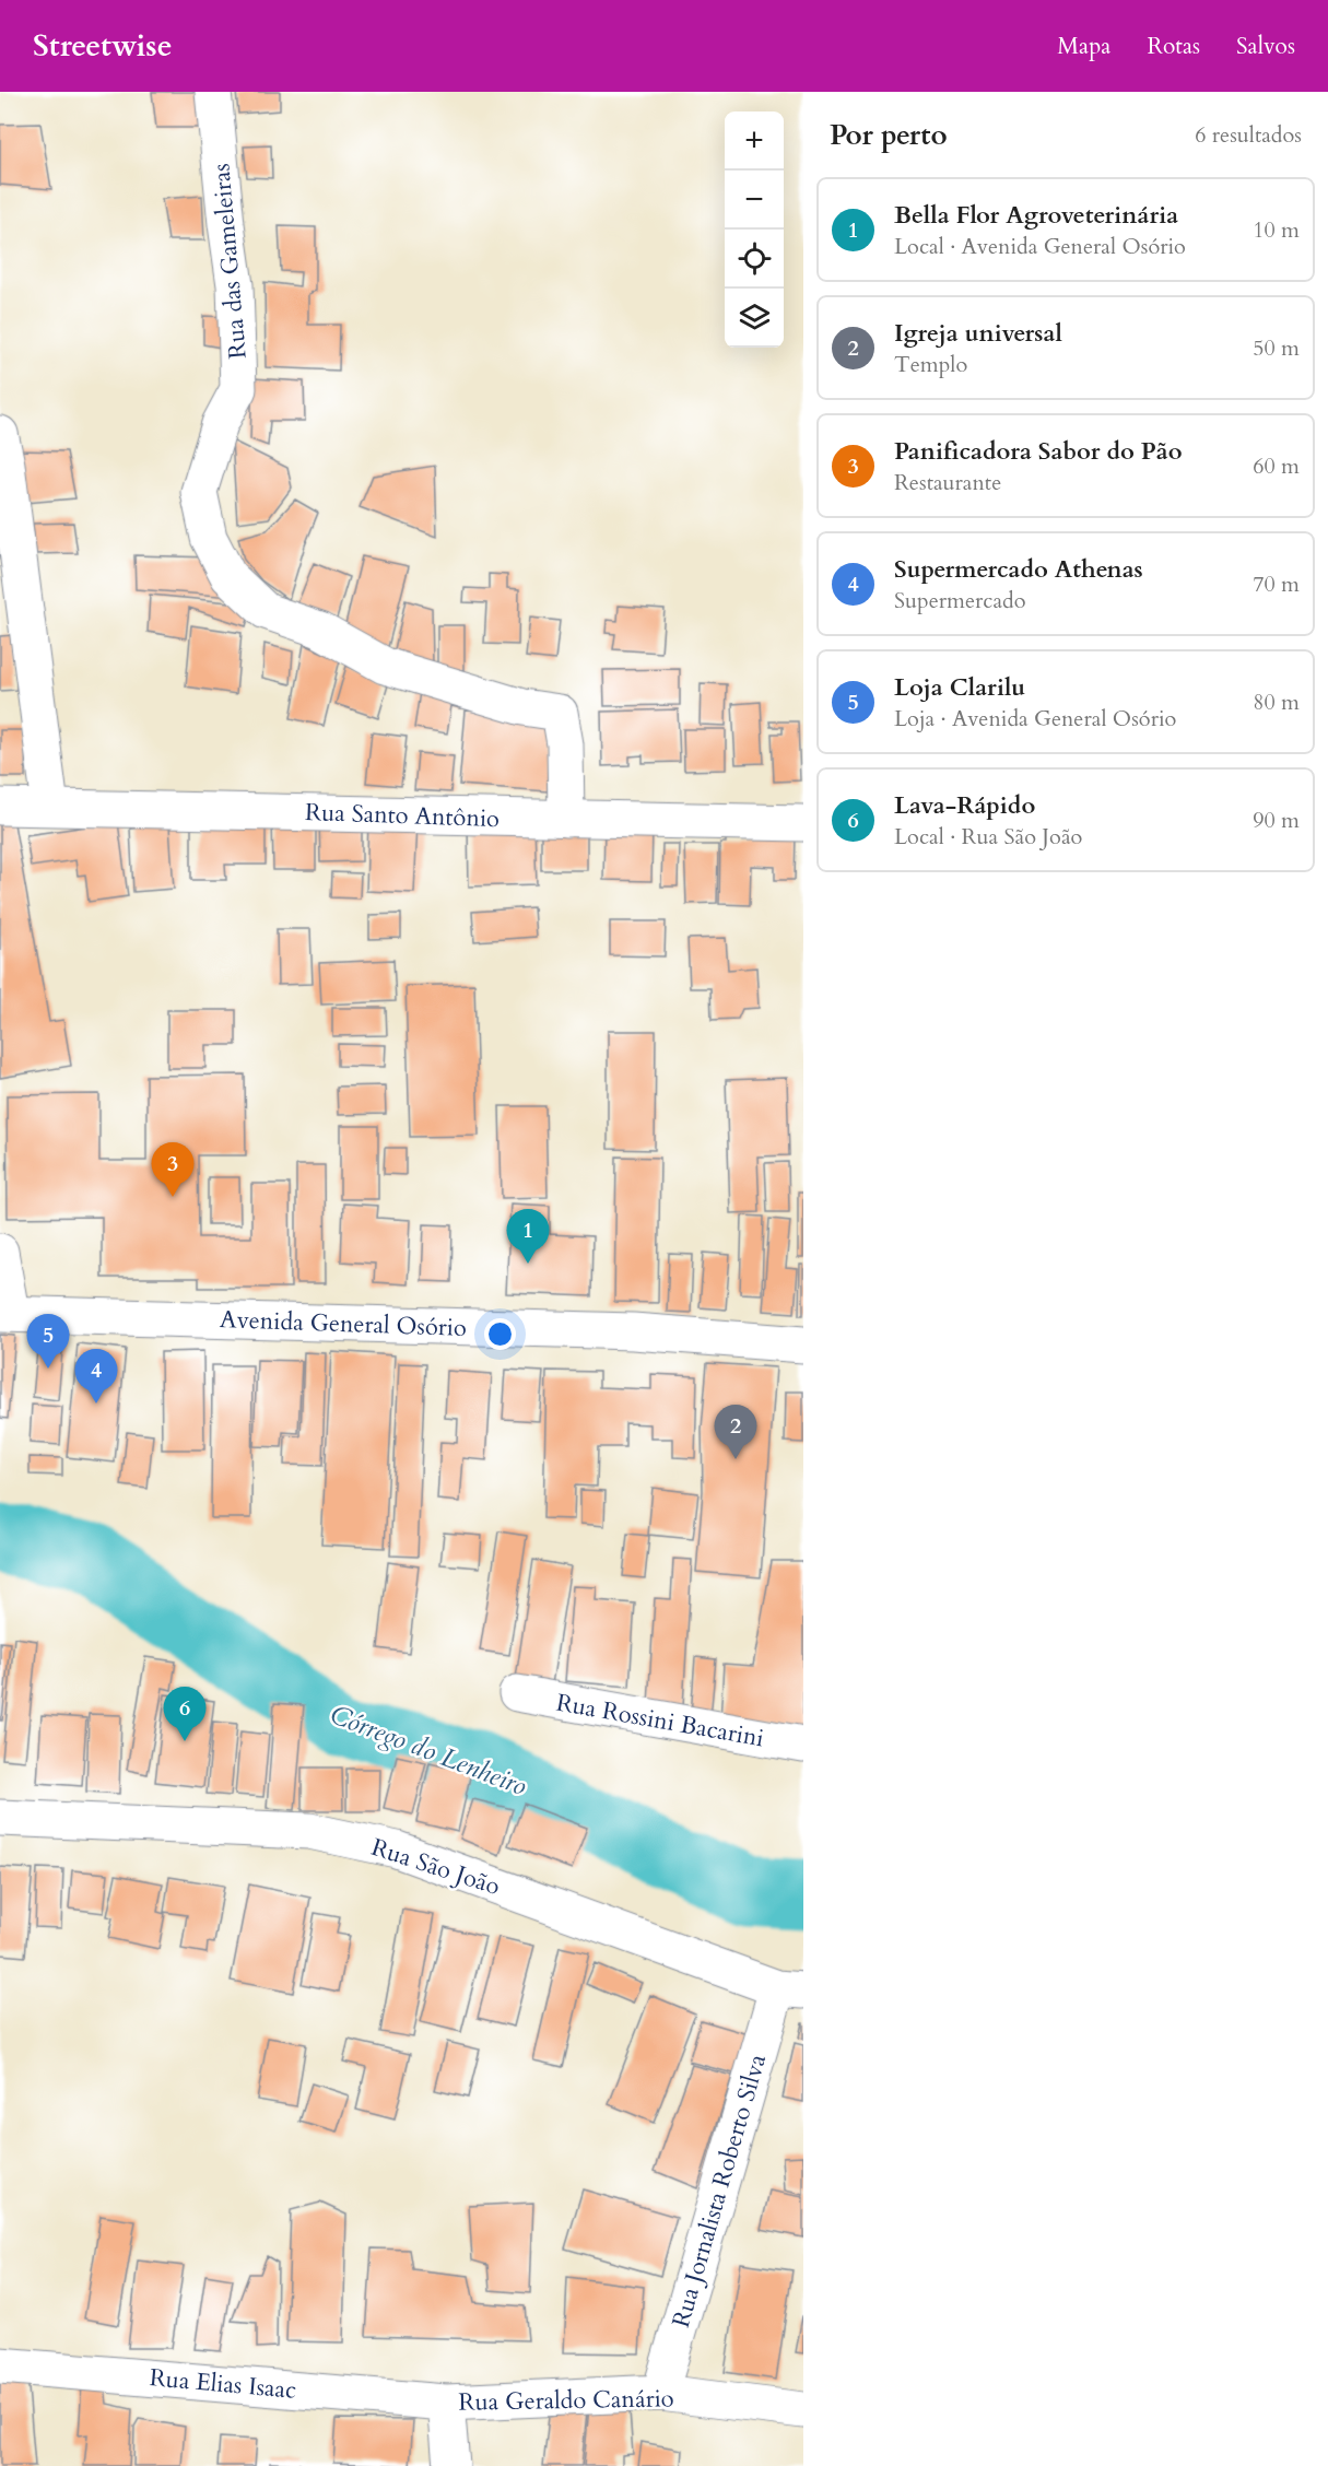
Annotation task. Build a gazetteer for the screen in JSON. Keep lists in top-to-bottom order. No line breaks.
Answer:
{"streets":{"main road":["Rua das Gameleiras","Rua Santo Antônio","Avenida General Osório","Rua Rossini Bacarini","Rua São João","Rua Jornalista Roberto Silva","Rua Elias Isaac","Rua Geraldo Canário"]},"crossings":[["Rua das Gameleiras","Rua Santo Antônio"],["Rua São João","Rua Jornalista Roberto Silva"],["Rua Jornalista Roberto Silva","Rua Geraldo Canário"],["Rua Elias Isaac","Rua Geraldo Canário"]],"water":["Córrego do Lenheiro"],"page":{"header":"Streetwise","nav":["Mapa","Rotas","Salvos"],"heading":["Por perto","6 resultados"],"map_buttons":["+","−"],"list":[{"mark":"1","name":"Bella Flor Agroveterinária","note":"Local · Avenida General Osório","value":"10 m"},{"mark":"2","name":"Igreja universal","note":"Templo","value":"50 m"},{"mark":"3","name":"Panificadora Sabor do Pão","note":"Restaurante","value":"60 m"},{"mark":"4","name":"Supermercado Athenas","note":"Supermercado","value":"70 m"},{"mark":"5","name":"Loja Clarilu","note":"Loja · Avenida General Osório","value":"80 m"},{"mark":"6","name":"Lava-Rápido","note":"Local · Rua São João","value":"90 m"}],"pins":["3","1","5","4","2","6"]}}
